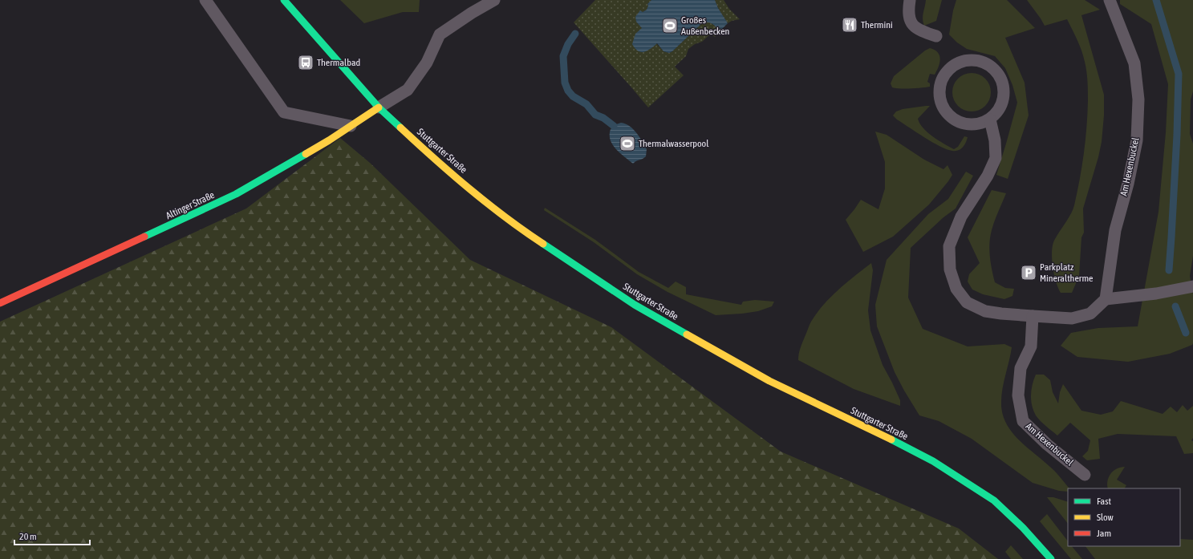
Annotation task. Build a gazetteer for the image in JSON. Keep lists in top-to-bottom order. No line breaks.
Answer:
{"streets":{"main road":["Stuttgarter Straße","Altinger Straße"],"lane":["Am Hexenbuckel"]},"crossings":[["Stuttgarter Straße","Altinger Straße"]],"places":{"restaurant":["Thermini"],"sports":["Großes Außenbecken","Thermalwasserpool"],"bus stop":["Thermalbad"],"parking":["Parkplatz Mineraltherme"]},"legend":["Fast","Slow","Jam"],"scale_bar":"20 m"}
